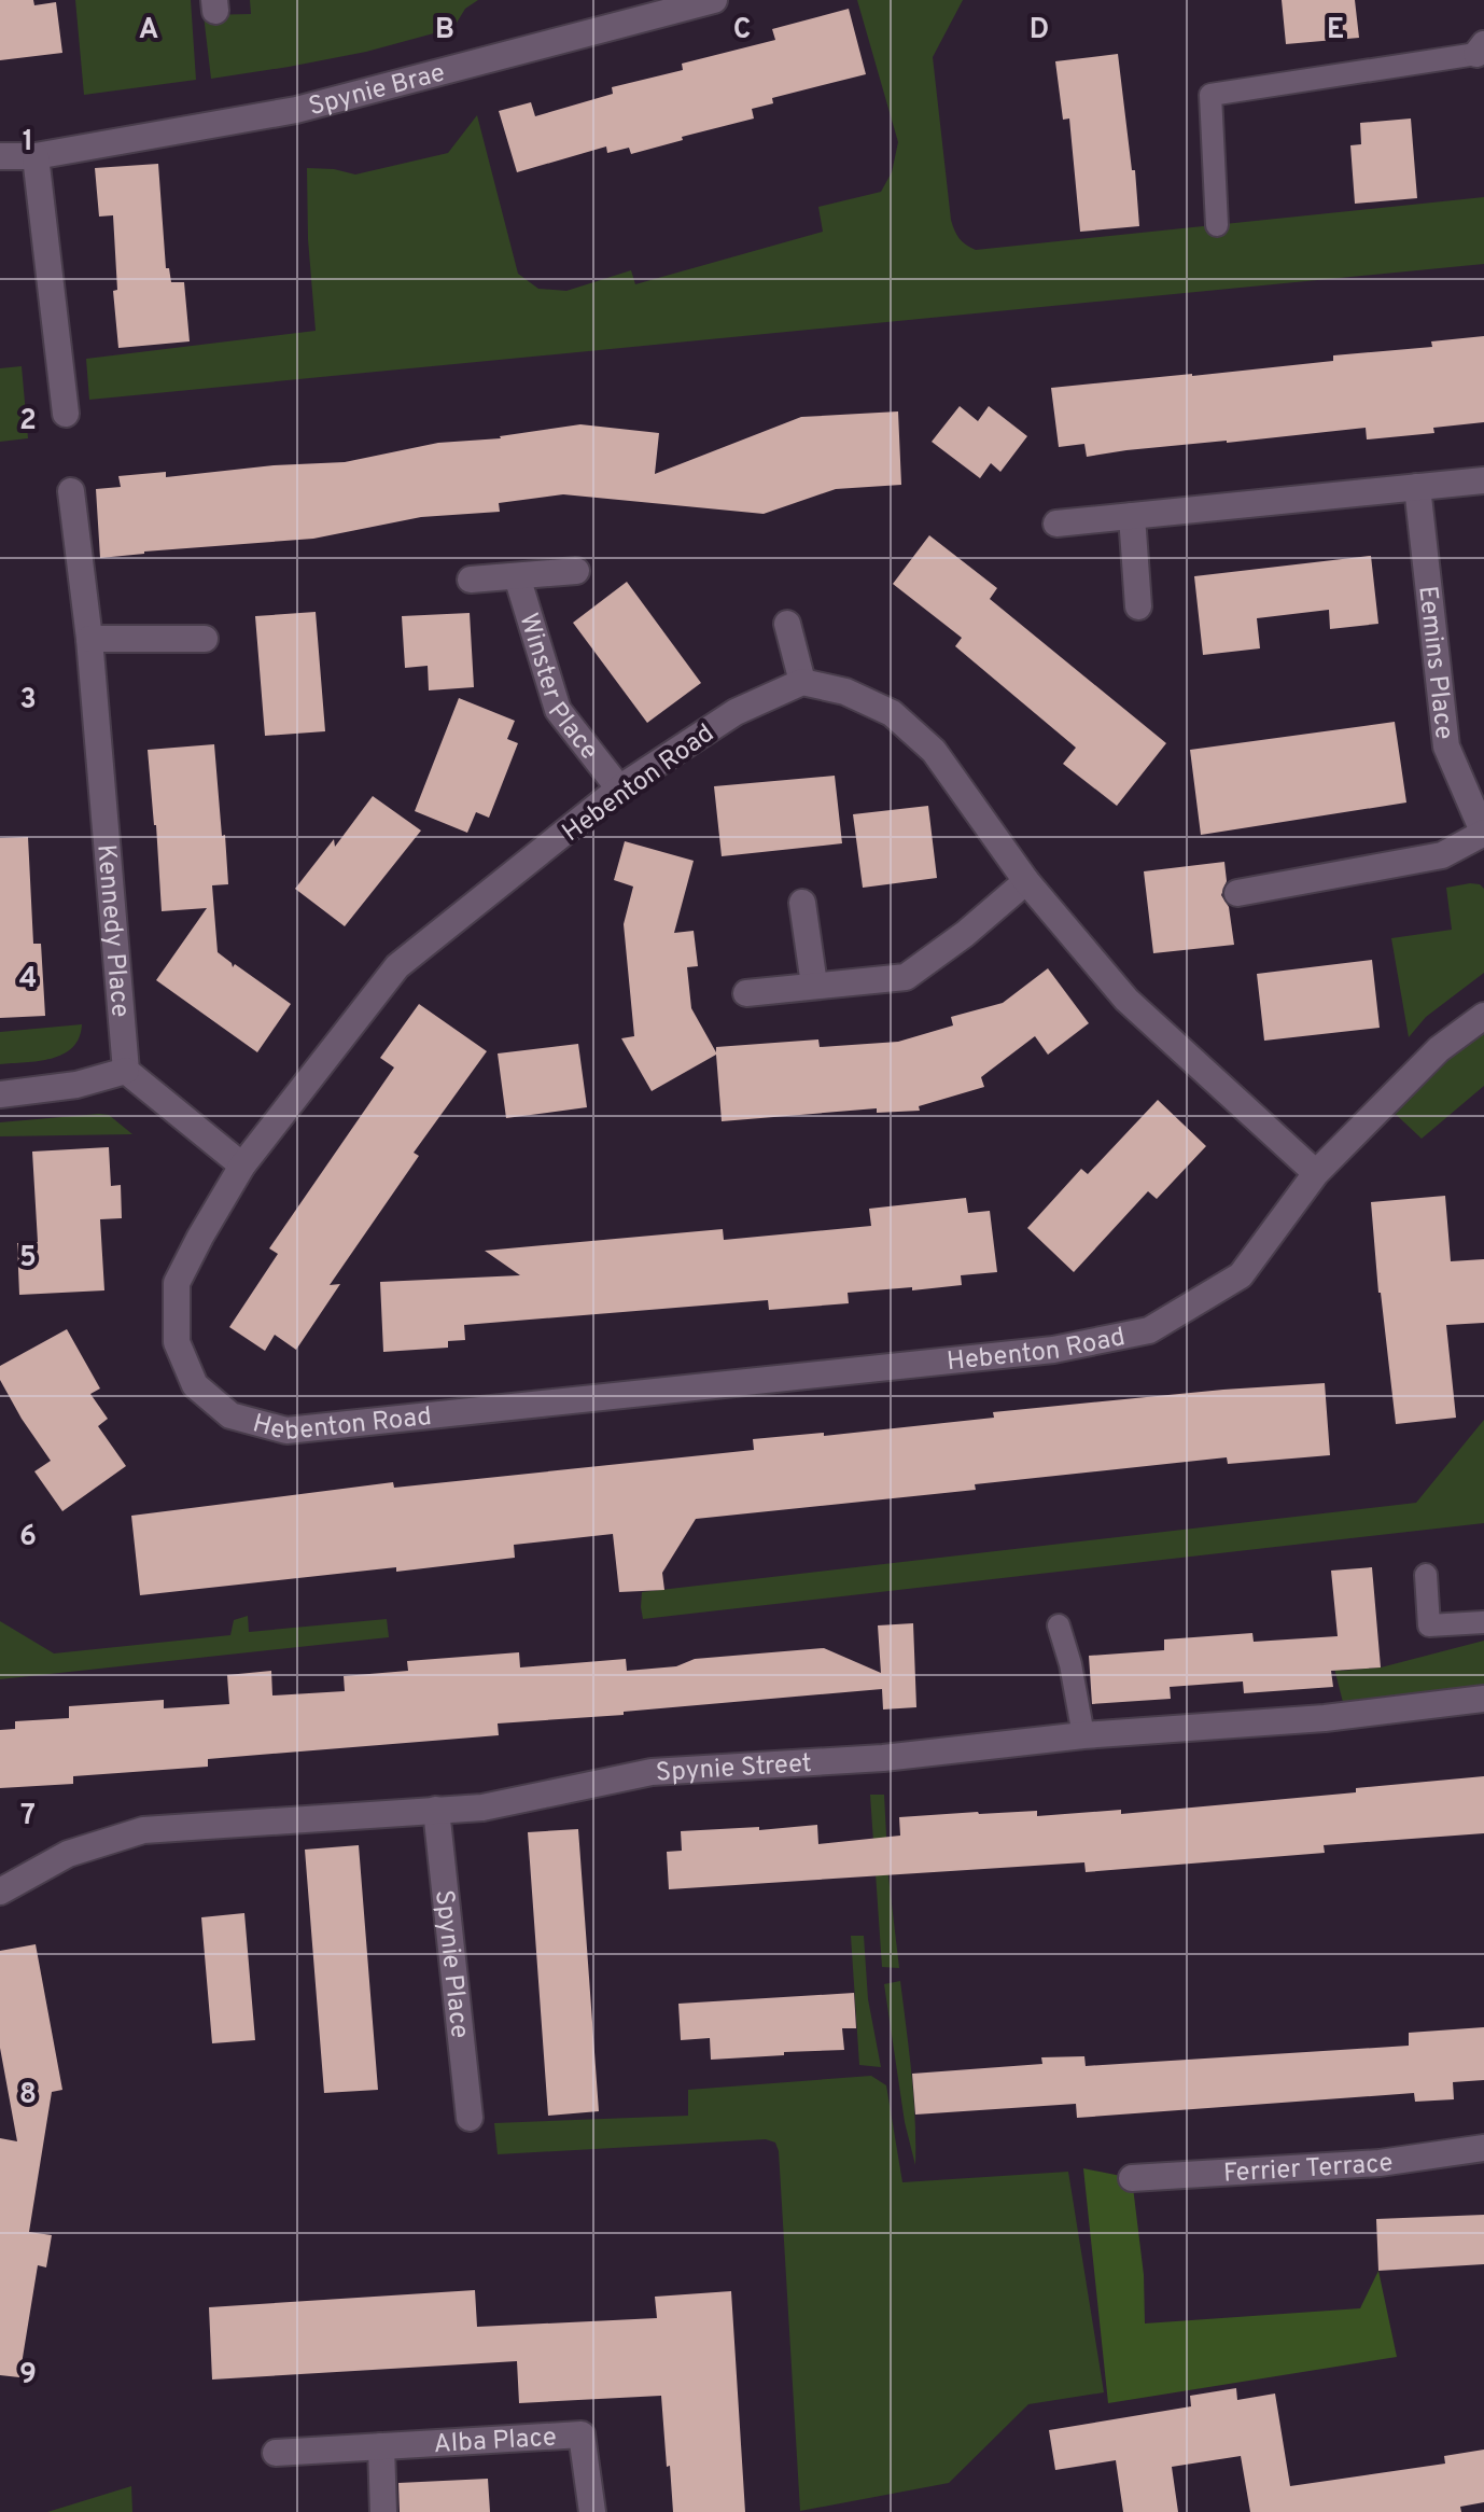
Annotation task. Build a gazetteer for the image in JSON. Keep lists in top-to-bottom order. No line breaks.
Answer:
{"streets":{"street":["Spynie Brae","Eemins Place","Winster Place","Hebenton Road","Kennedy Place","Spynie Street","Spynie Place","Ferrier Terrace","Alba Place"]},"crossings":[["Winster Place","Hebenton Road"],["Spynie Street","Spynie Place"]],"grid":{"columns":["A","B","C","D","E"],"rows":["1","2","3","4","5","6","7","8","9"]}}
